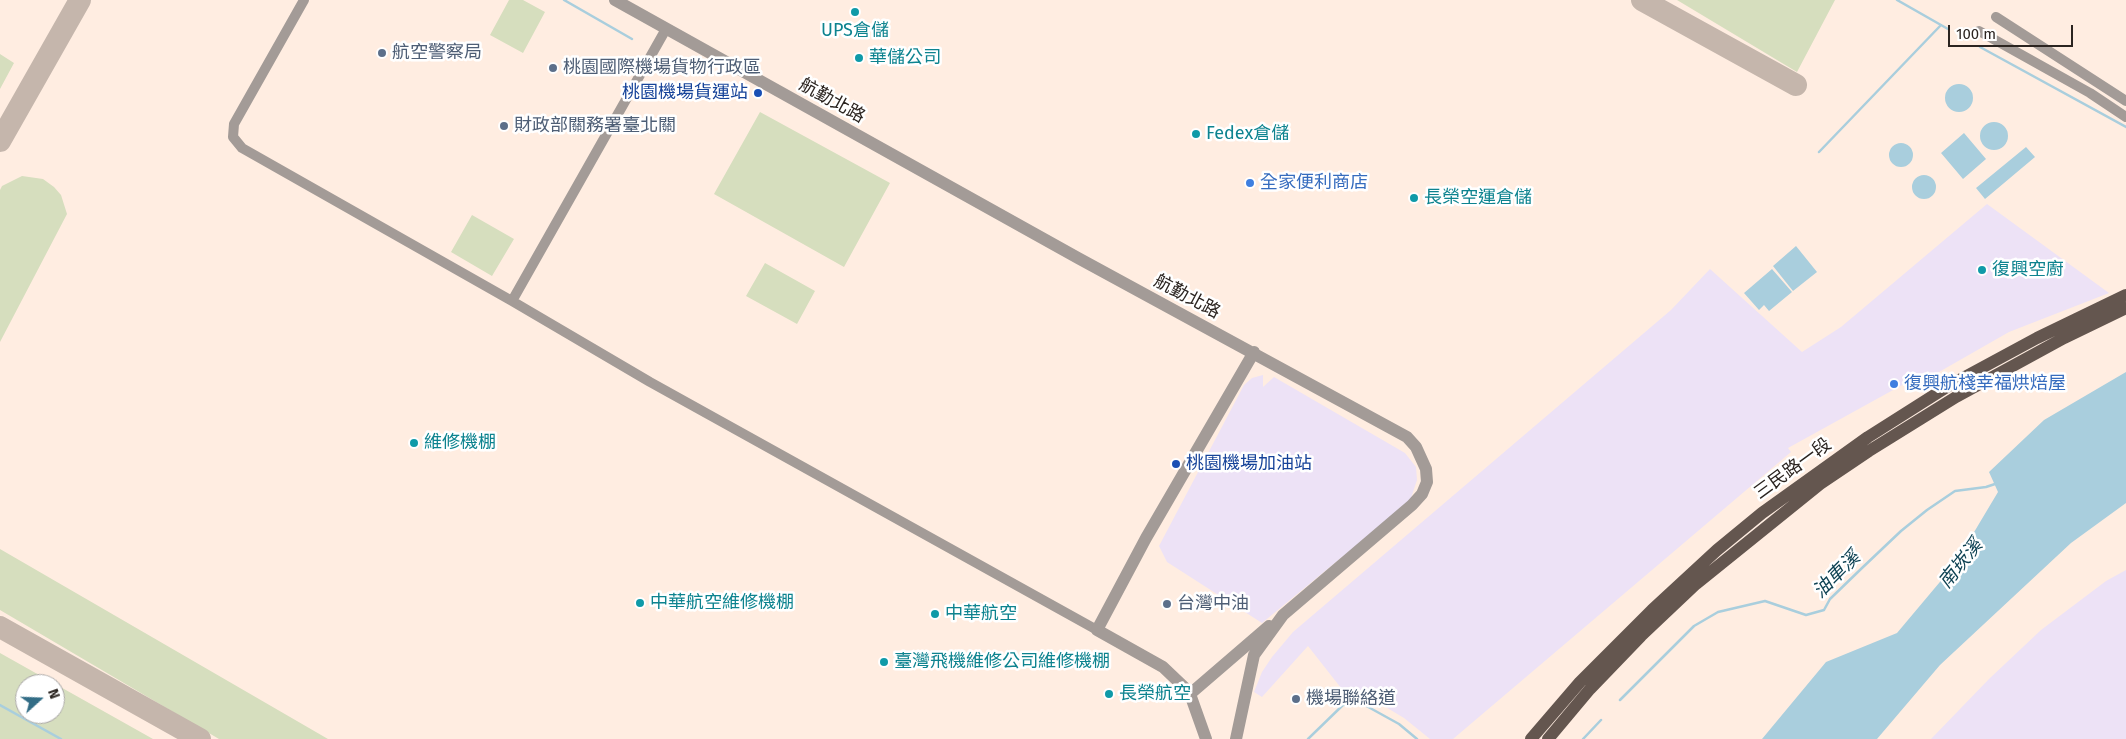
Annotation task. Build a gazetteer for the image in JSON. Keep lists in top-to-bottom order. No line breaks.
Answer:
{"streets":{"main road":["三民路一段"],"street":["航勤北路"]},"water":["南崁溪","油車溪"],"places":["UPS倉儲","航空警察局","華儲公司","桃園國際機場貨物行政區","桃園機場貨運站","財政部關務署臺北關","Fedex倉儲","全家便利商店","長榮空運倉儲","復興空廚","復興航棧幸福烘焙屋","維修機棚","桃園機場加油站","中華航空維修機棚","台灣中油","中華航空","臺灣飛機維修公司維修機棚","長榮航空","機場聯絡道"],"scale_bar":"100 m","north":"right"}
